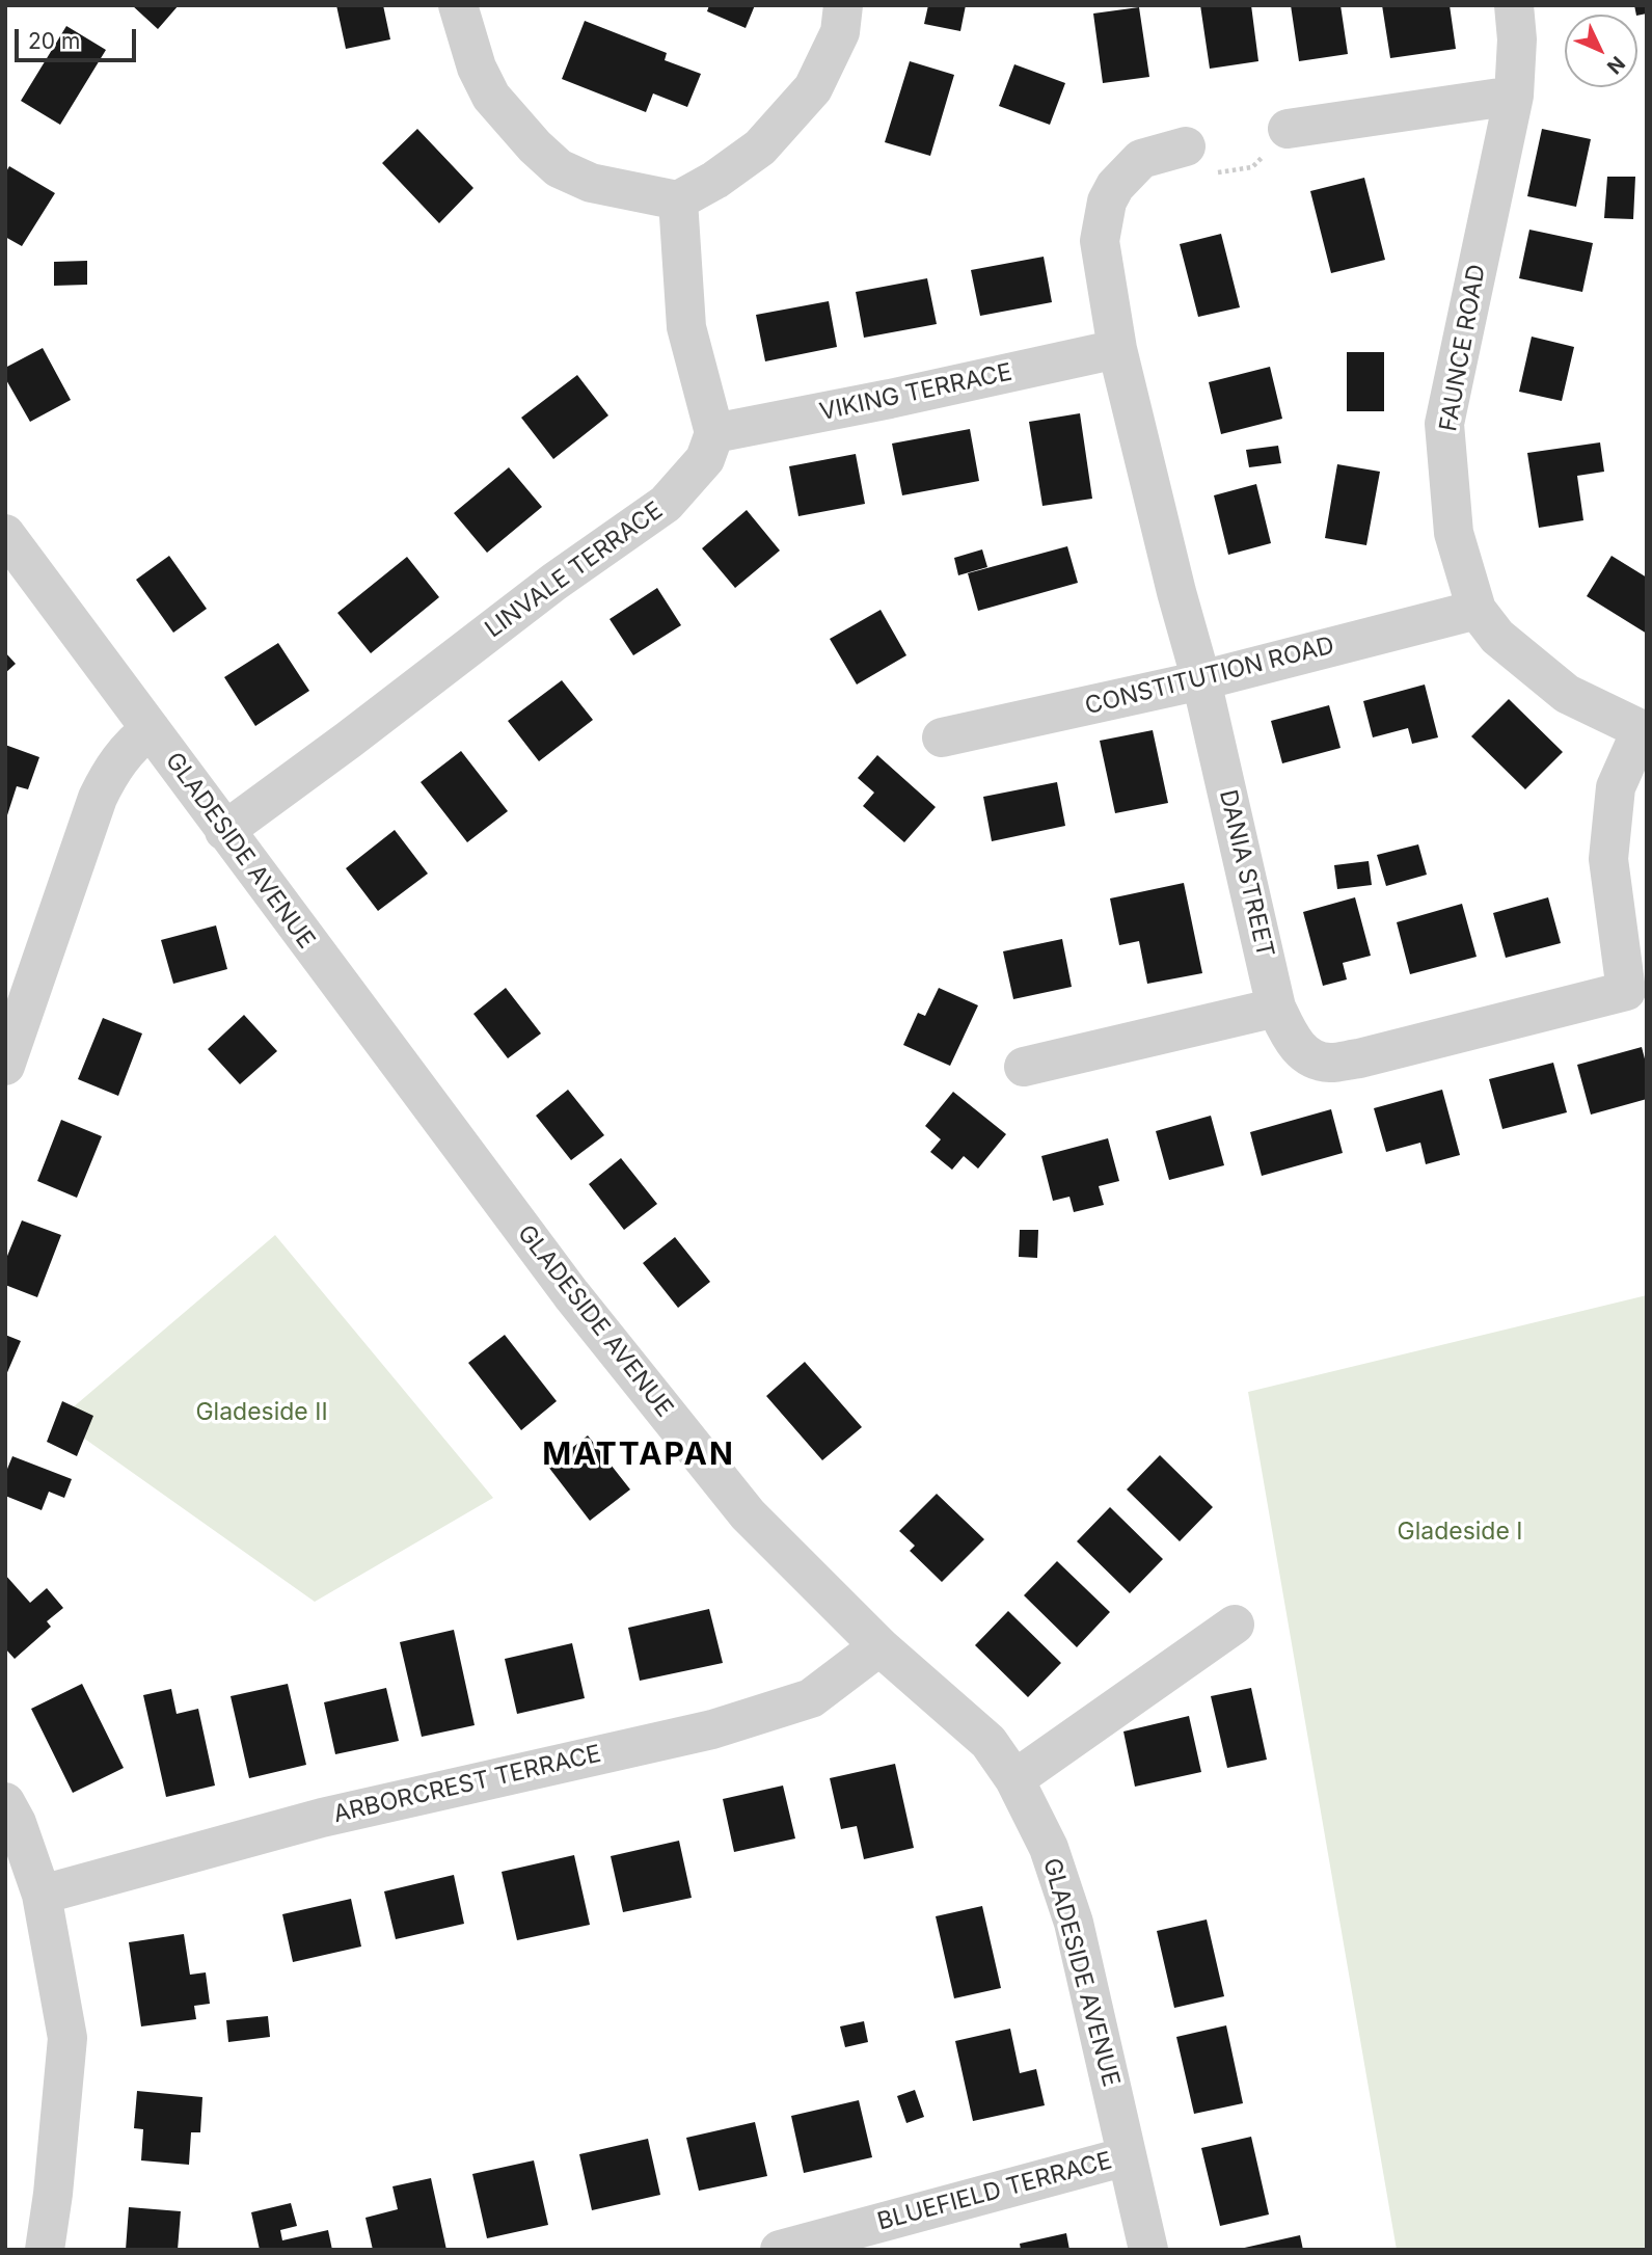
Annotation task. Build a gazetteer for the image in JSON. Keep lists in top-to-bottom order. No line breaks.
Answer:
{"streets":{"street":["FAUNCE ROAD","VIKING TERRACE","LINVALE TERRACE","CONSTITUTION ROAD","GLADESIDE AVENUE","DANIA STREET","ARBORCREST TERRACE","BLUEFIELD TERRACE"]},"crossings":[["FAUNCE ROAD","CONSTITUTION ROAD"],["FAUNCE ROAD","DANIA STREET"],["VIKING TERRACE","LINVALE TERRACE"],["VIKING TERRACE","DANIA STREET"],["LINVALE TERRACE","GLADESIDE AVENUE"],["CONSTITUTION ROAD","DANIA STREET"],["GLADESIDE AVENUE","ARBORCREST TERRACE"],["GLADESIDE AVENUE","BLUEFIELD TERRACE"]],"districts":["MATTAPAN"],"parks":["Gladeside II","Gladeside I"],"scale_bar":"20 m","north":"bottom right"}
